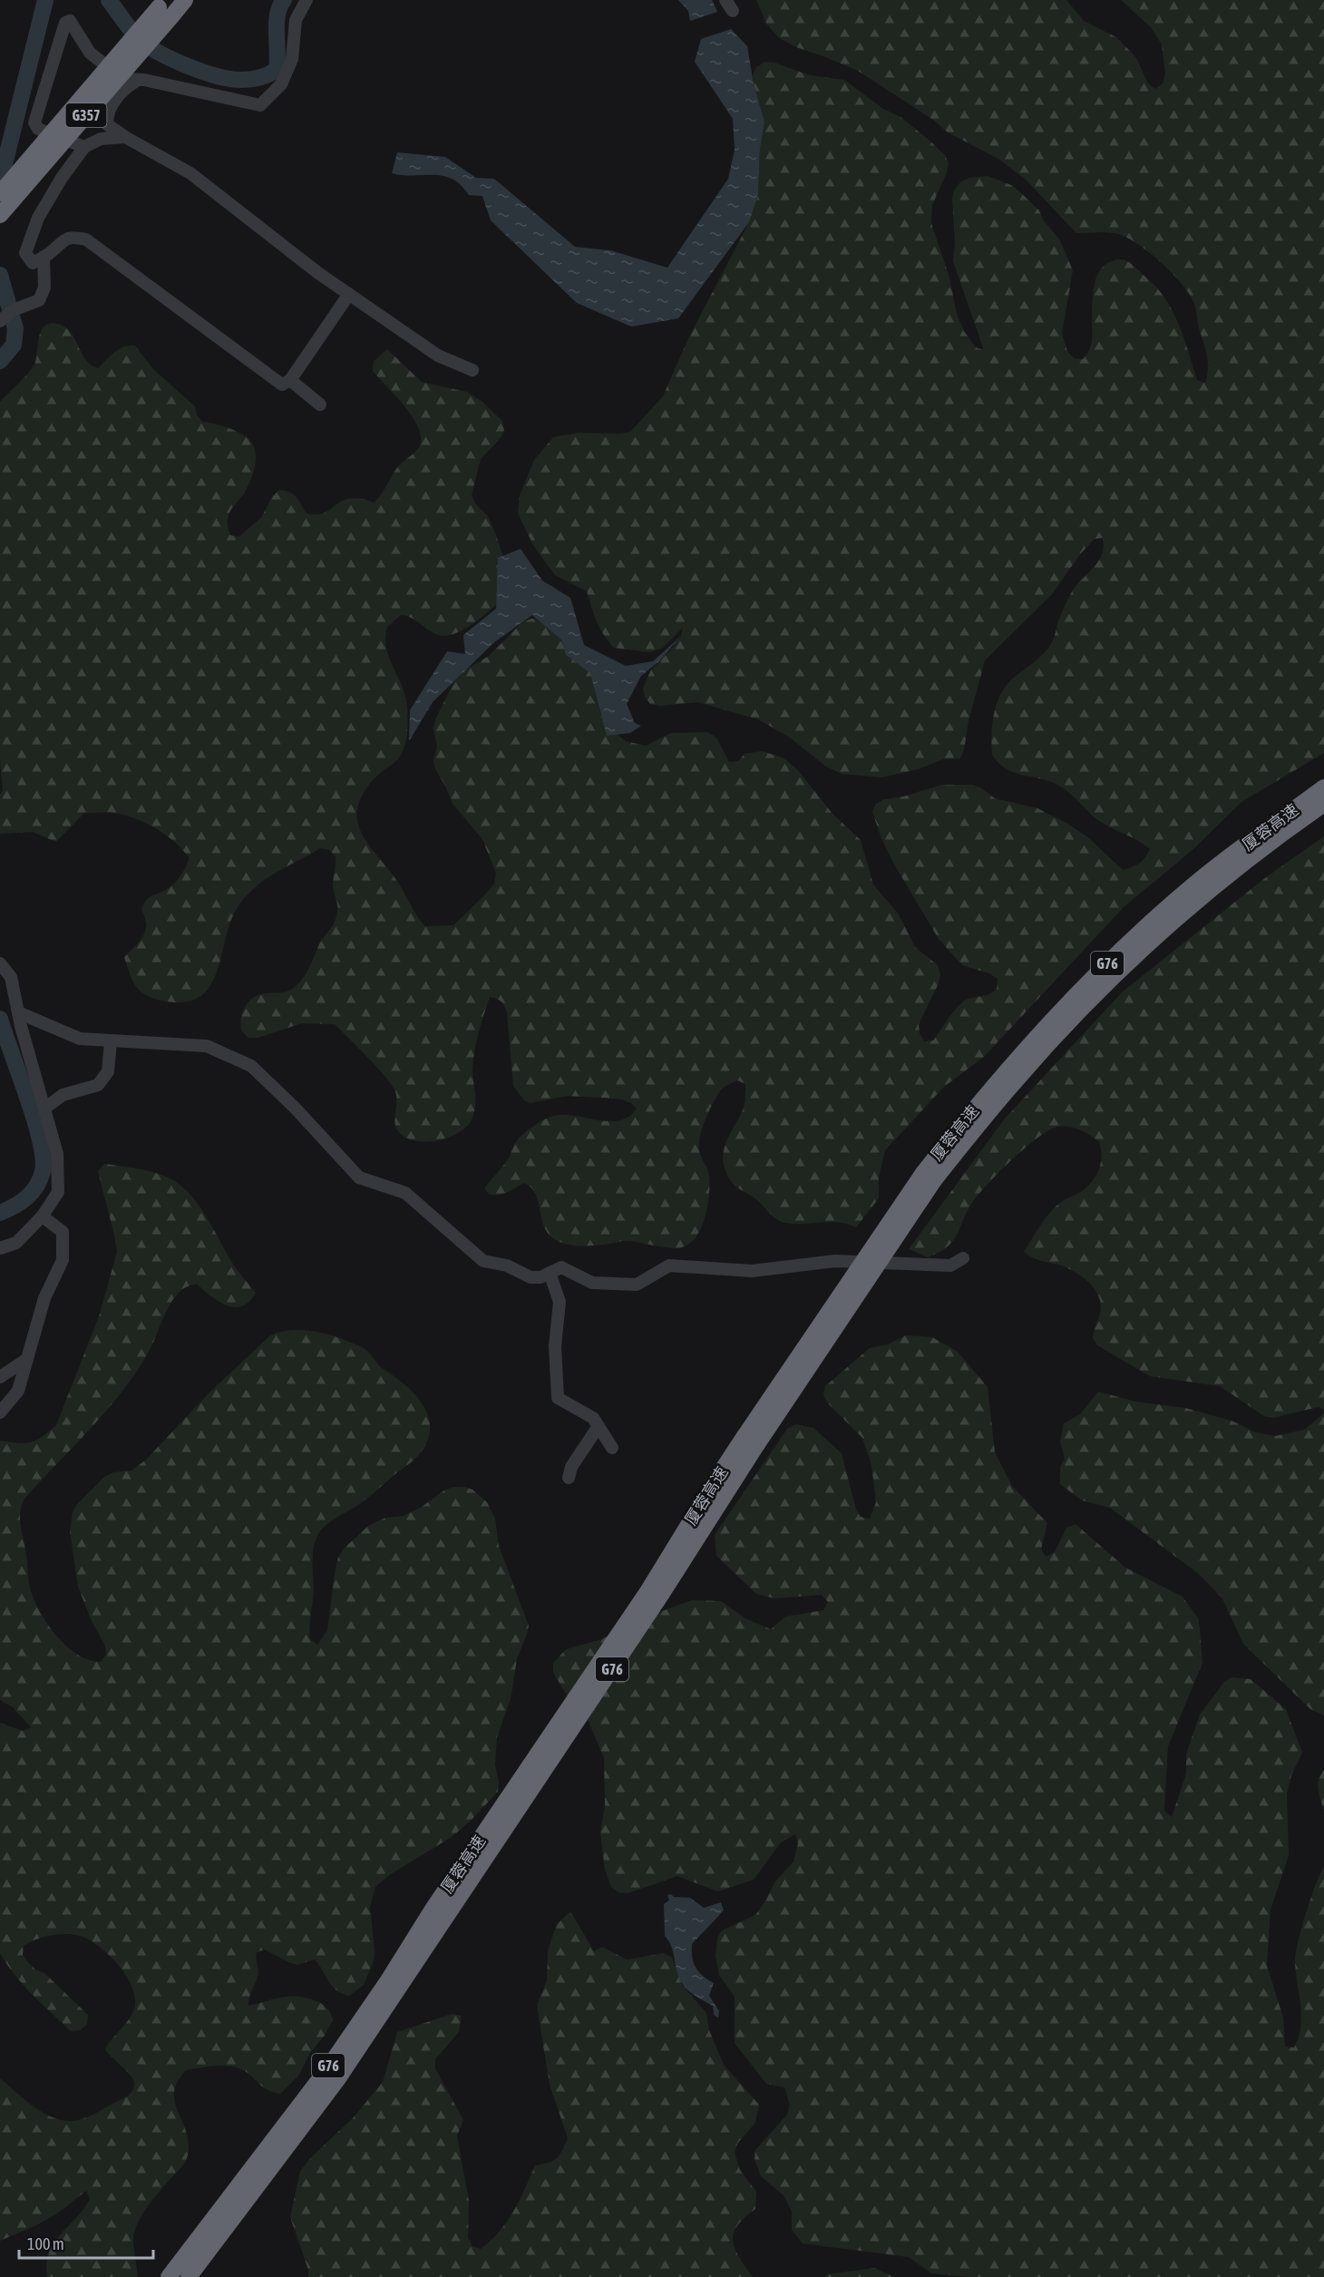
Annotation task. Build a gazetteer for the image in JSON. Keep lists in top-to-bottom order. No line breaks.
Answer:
{"streets":{"highway":["G357","厦蓉高速","G76"]},"scale_bar":"100 m"}
